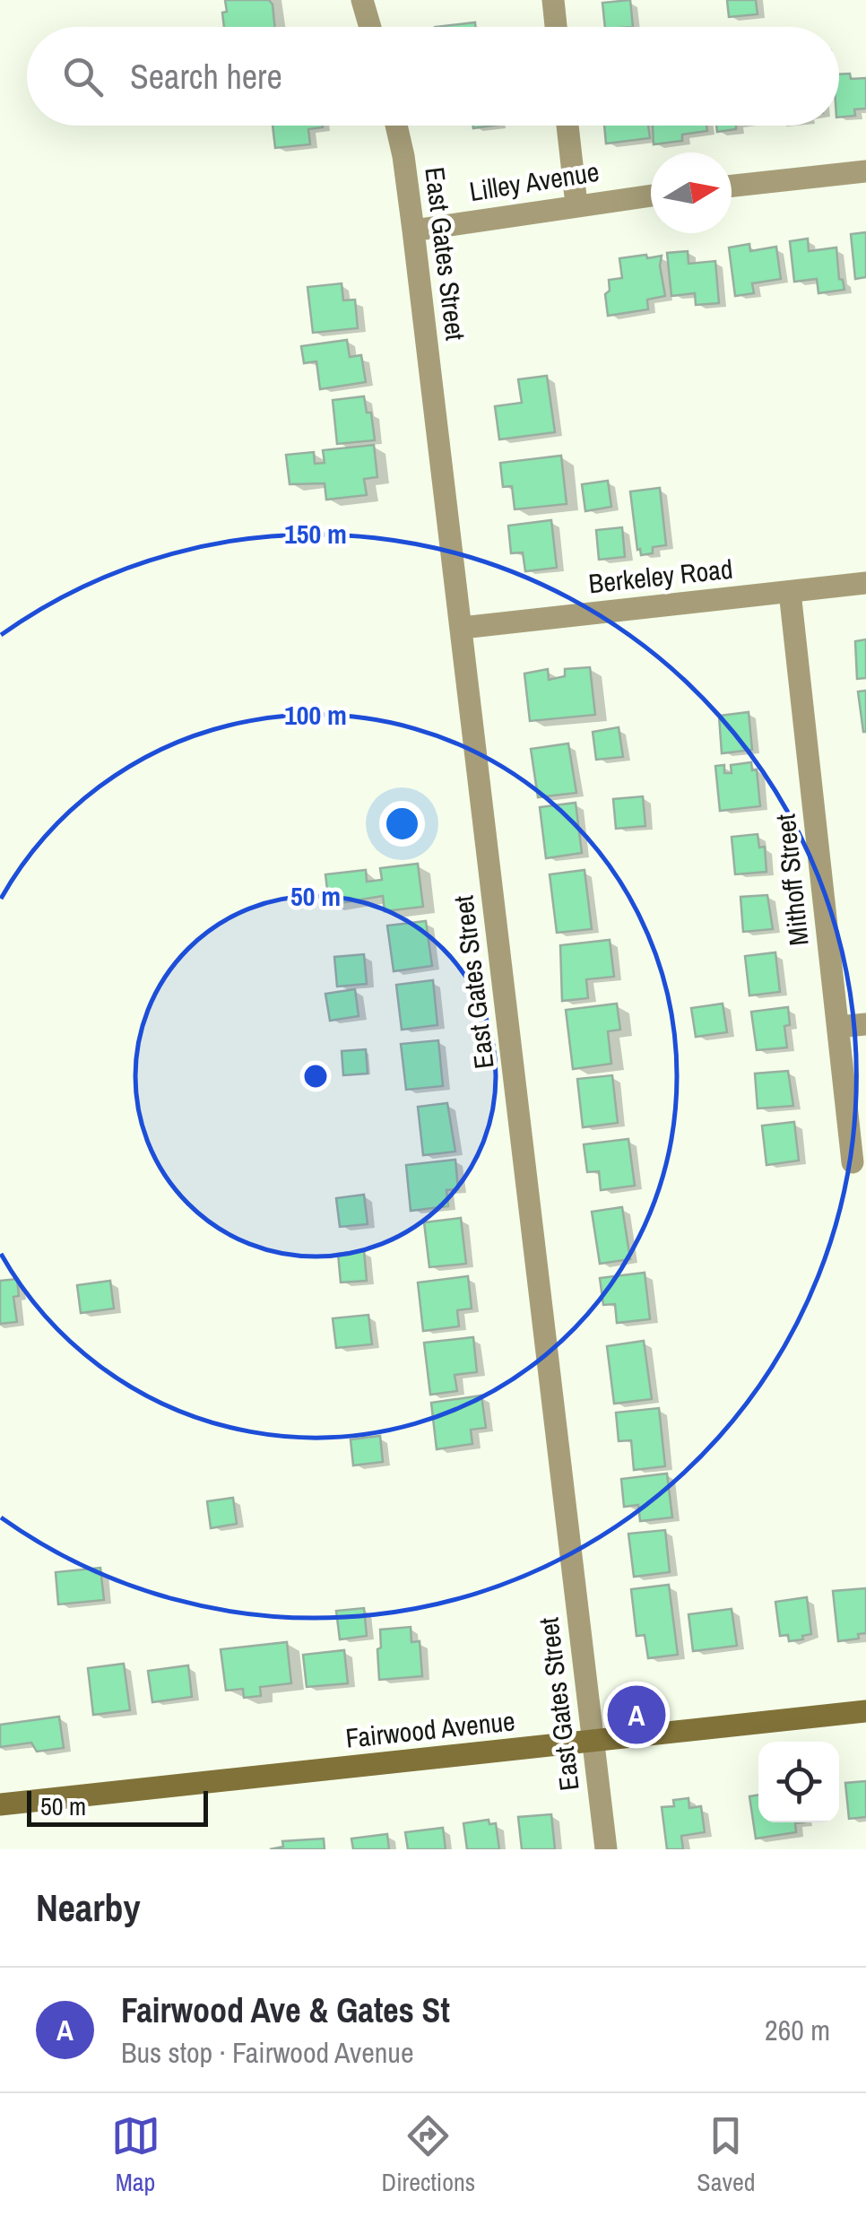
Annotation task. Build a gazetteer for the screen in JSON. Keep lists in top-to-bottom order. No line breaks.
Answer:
{"streets":{"street":["Lilley Avenue","East Gates Street","Berkeley Road","Mithoff Street","Fairwood Avenue"]},"crossings":[["Lilley Avenue","East Gates Street"],["East Gates Street","Berkeley Road"],["East Gates Street","Fairwood Avenue"],["Berkeley Road","Mithoff Street"]],"scale_bar":"50 m","north":"right","page":{"search":"Search here","pins":"A","scale":"50 m","heading":"Nearby","list":[{"mark":"A","name":"Fairwood Ave & Gates St","note":"Bus stop · Fairwood Avenue","value":"260 m"}],"nav":["Map","Directions","Saved"]},"rings":["150 m","100 m","50 m"]}
